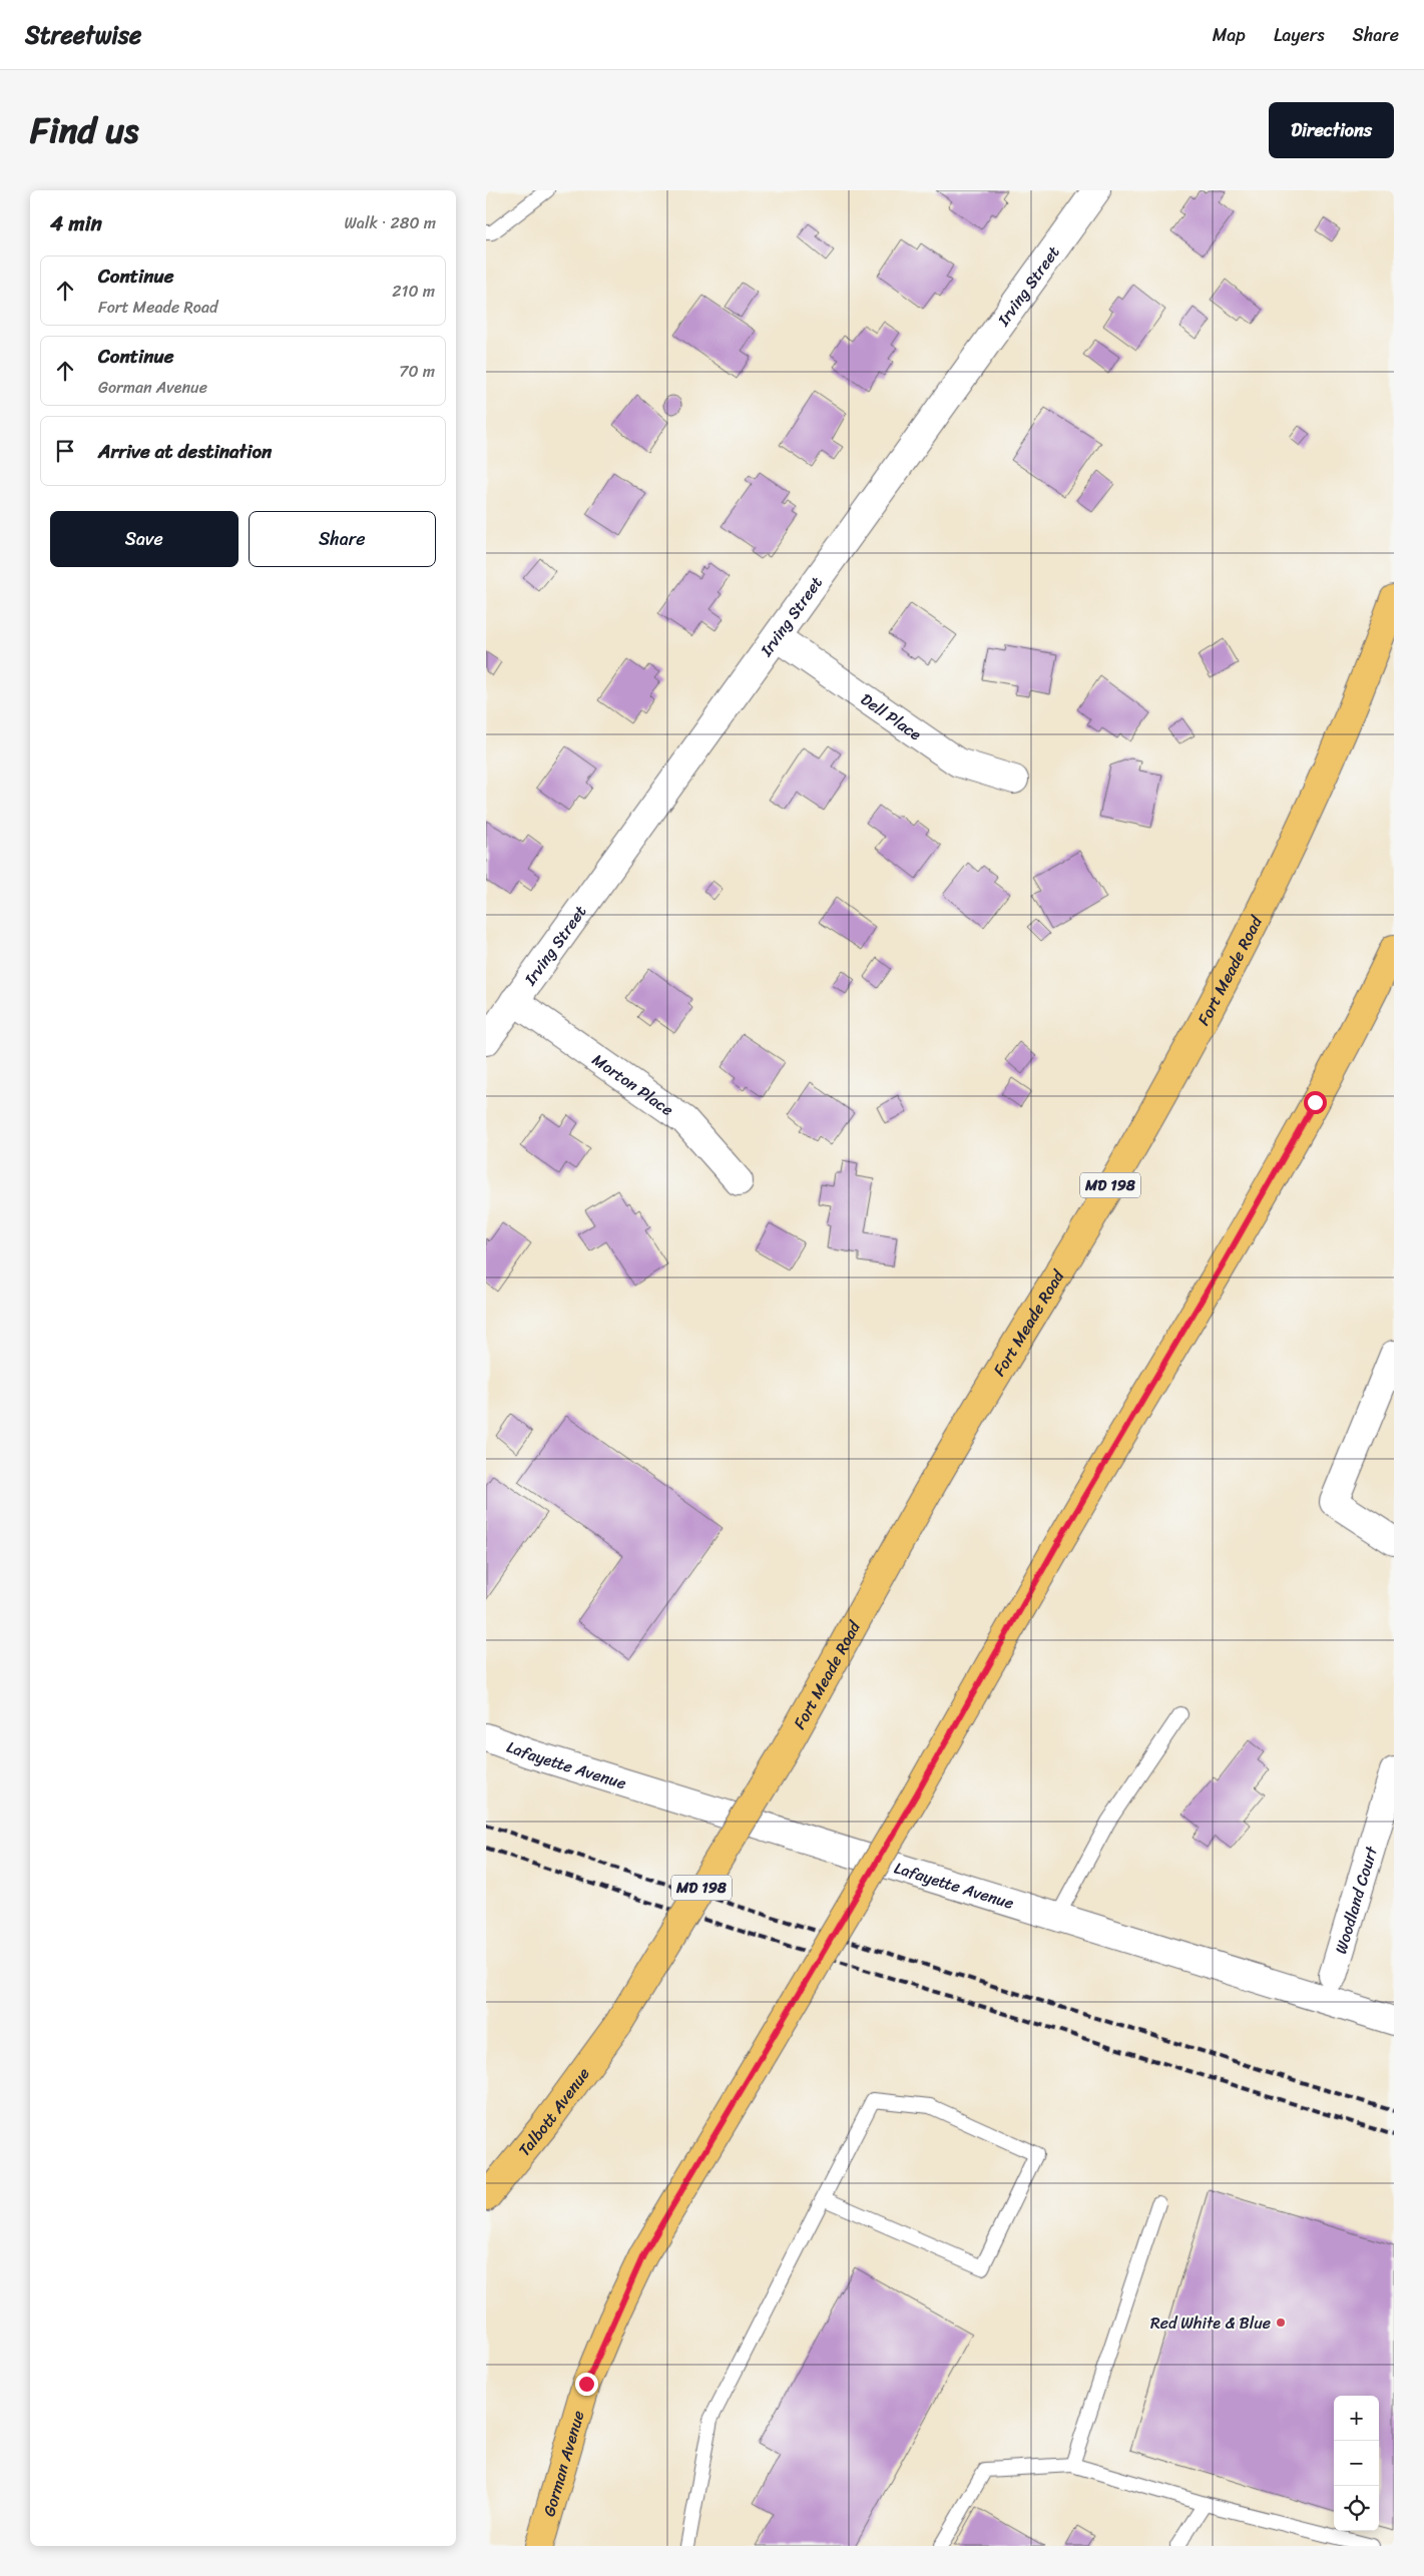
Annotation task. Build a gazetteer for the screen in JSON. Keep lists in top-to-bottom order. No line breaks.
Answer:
{"streets":{"main road":["Fort Meade Road","MD 198","Talbott Avenue","Gorman Avenue"],"street":["Irving Street","Dell Place","Morton Place","Lafayette Avenue","Woodland Court"]},"crossings":[["Irving Street","Dell Place"],["Irving Street","Morton Place"],["Fort Meade Road","Talbott Avenue"],["Lafayette Avenue","Woodland Court"]],"places":["Red White & Blue"],"page":{"header":"Streetwise","nav":["Map","Layers","Share"],"title":"Find us","buttons":["Directions",["Save","Share"]],"heading":["4 min","Walk · 280 m"],"list":[["Continue","Fort Meade Road","210 m"],["Continue","Gorman Avenue","70 m"],"Arrive at destination"],"map_buttons":["+","−"]}}
